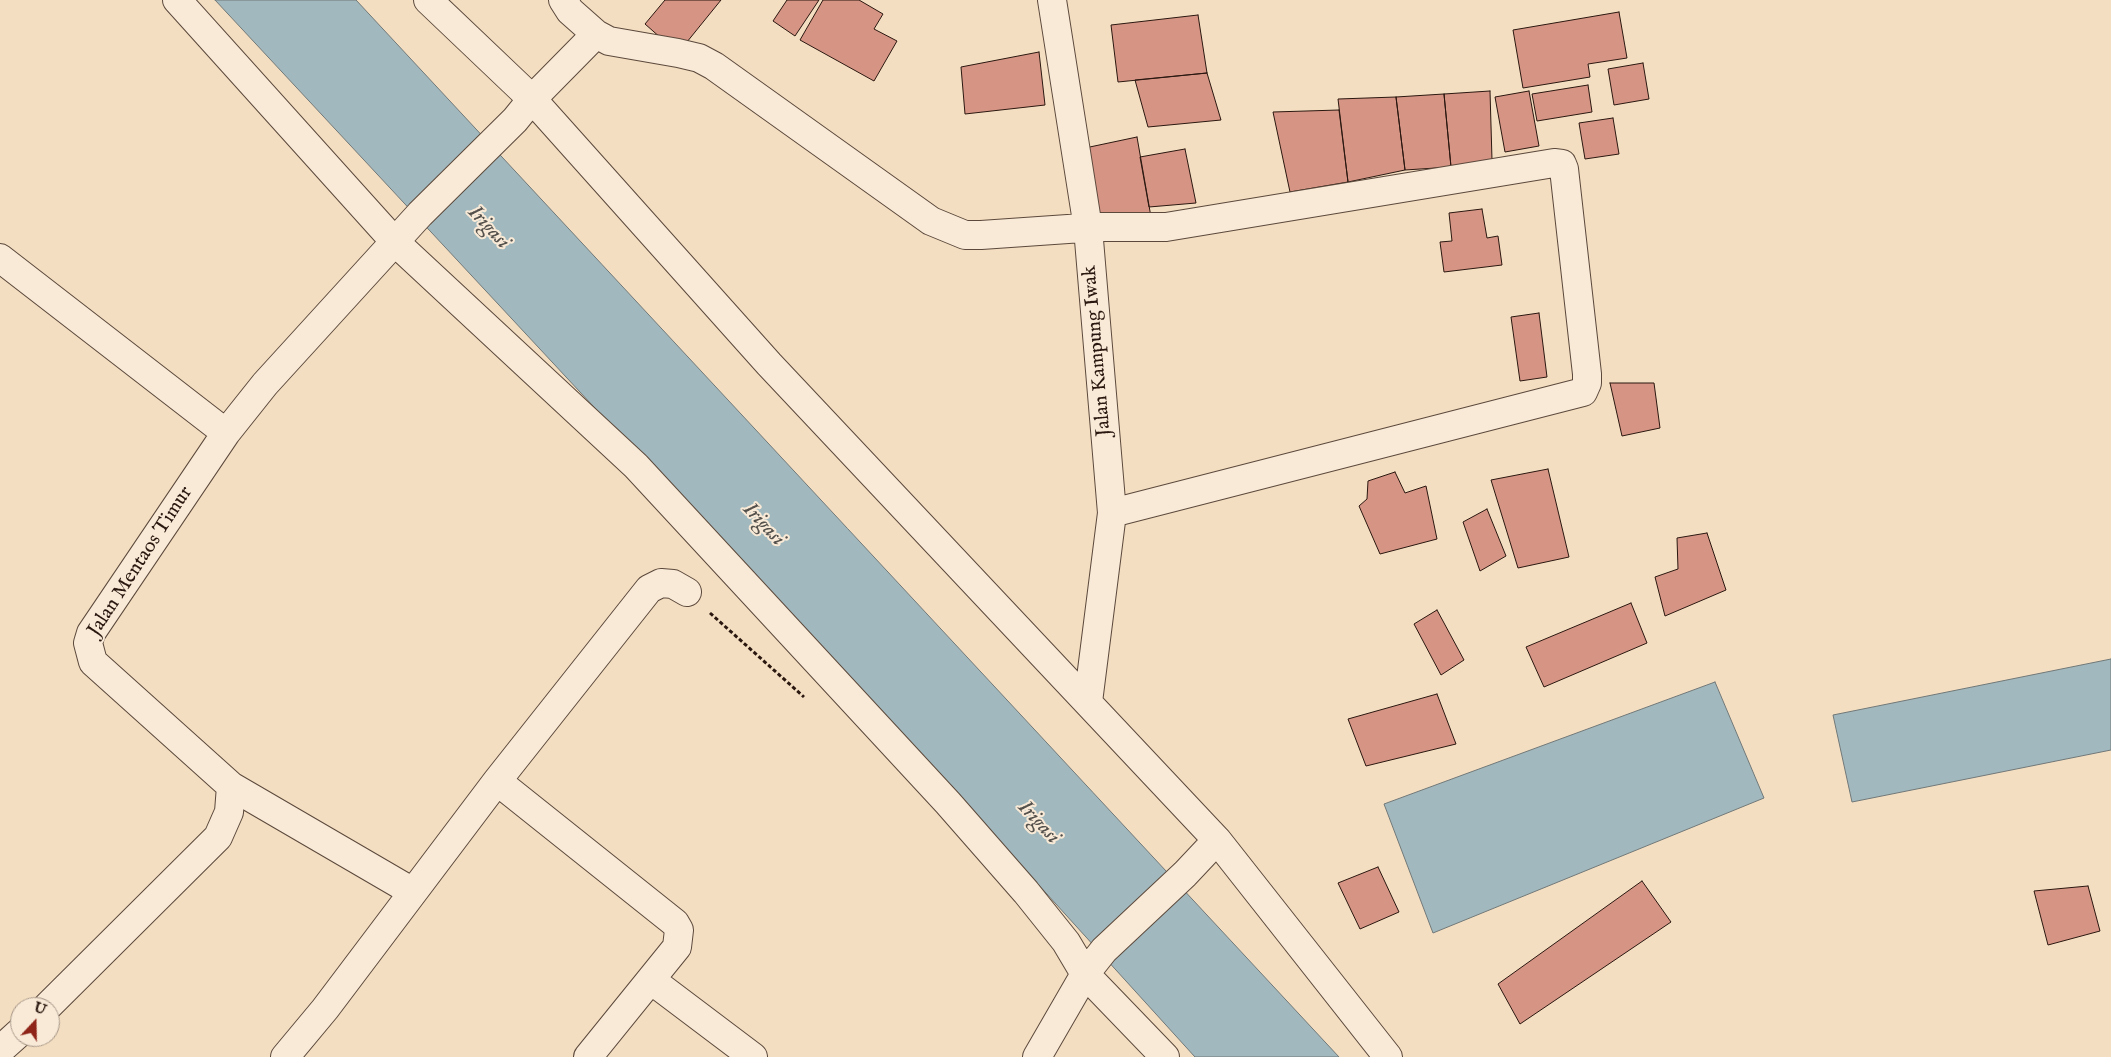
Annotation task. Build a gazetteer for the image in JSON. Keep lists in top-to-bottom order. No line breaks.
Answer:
{"streets":{"street":["Jalan Kampung Iwak","Jalan Mentaos Timur"]},"water":["Irigasi"],"north":"top"}
